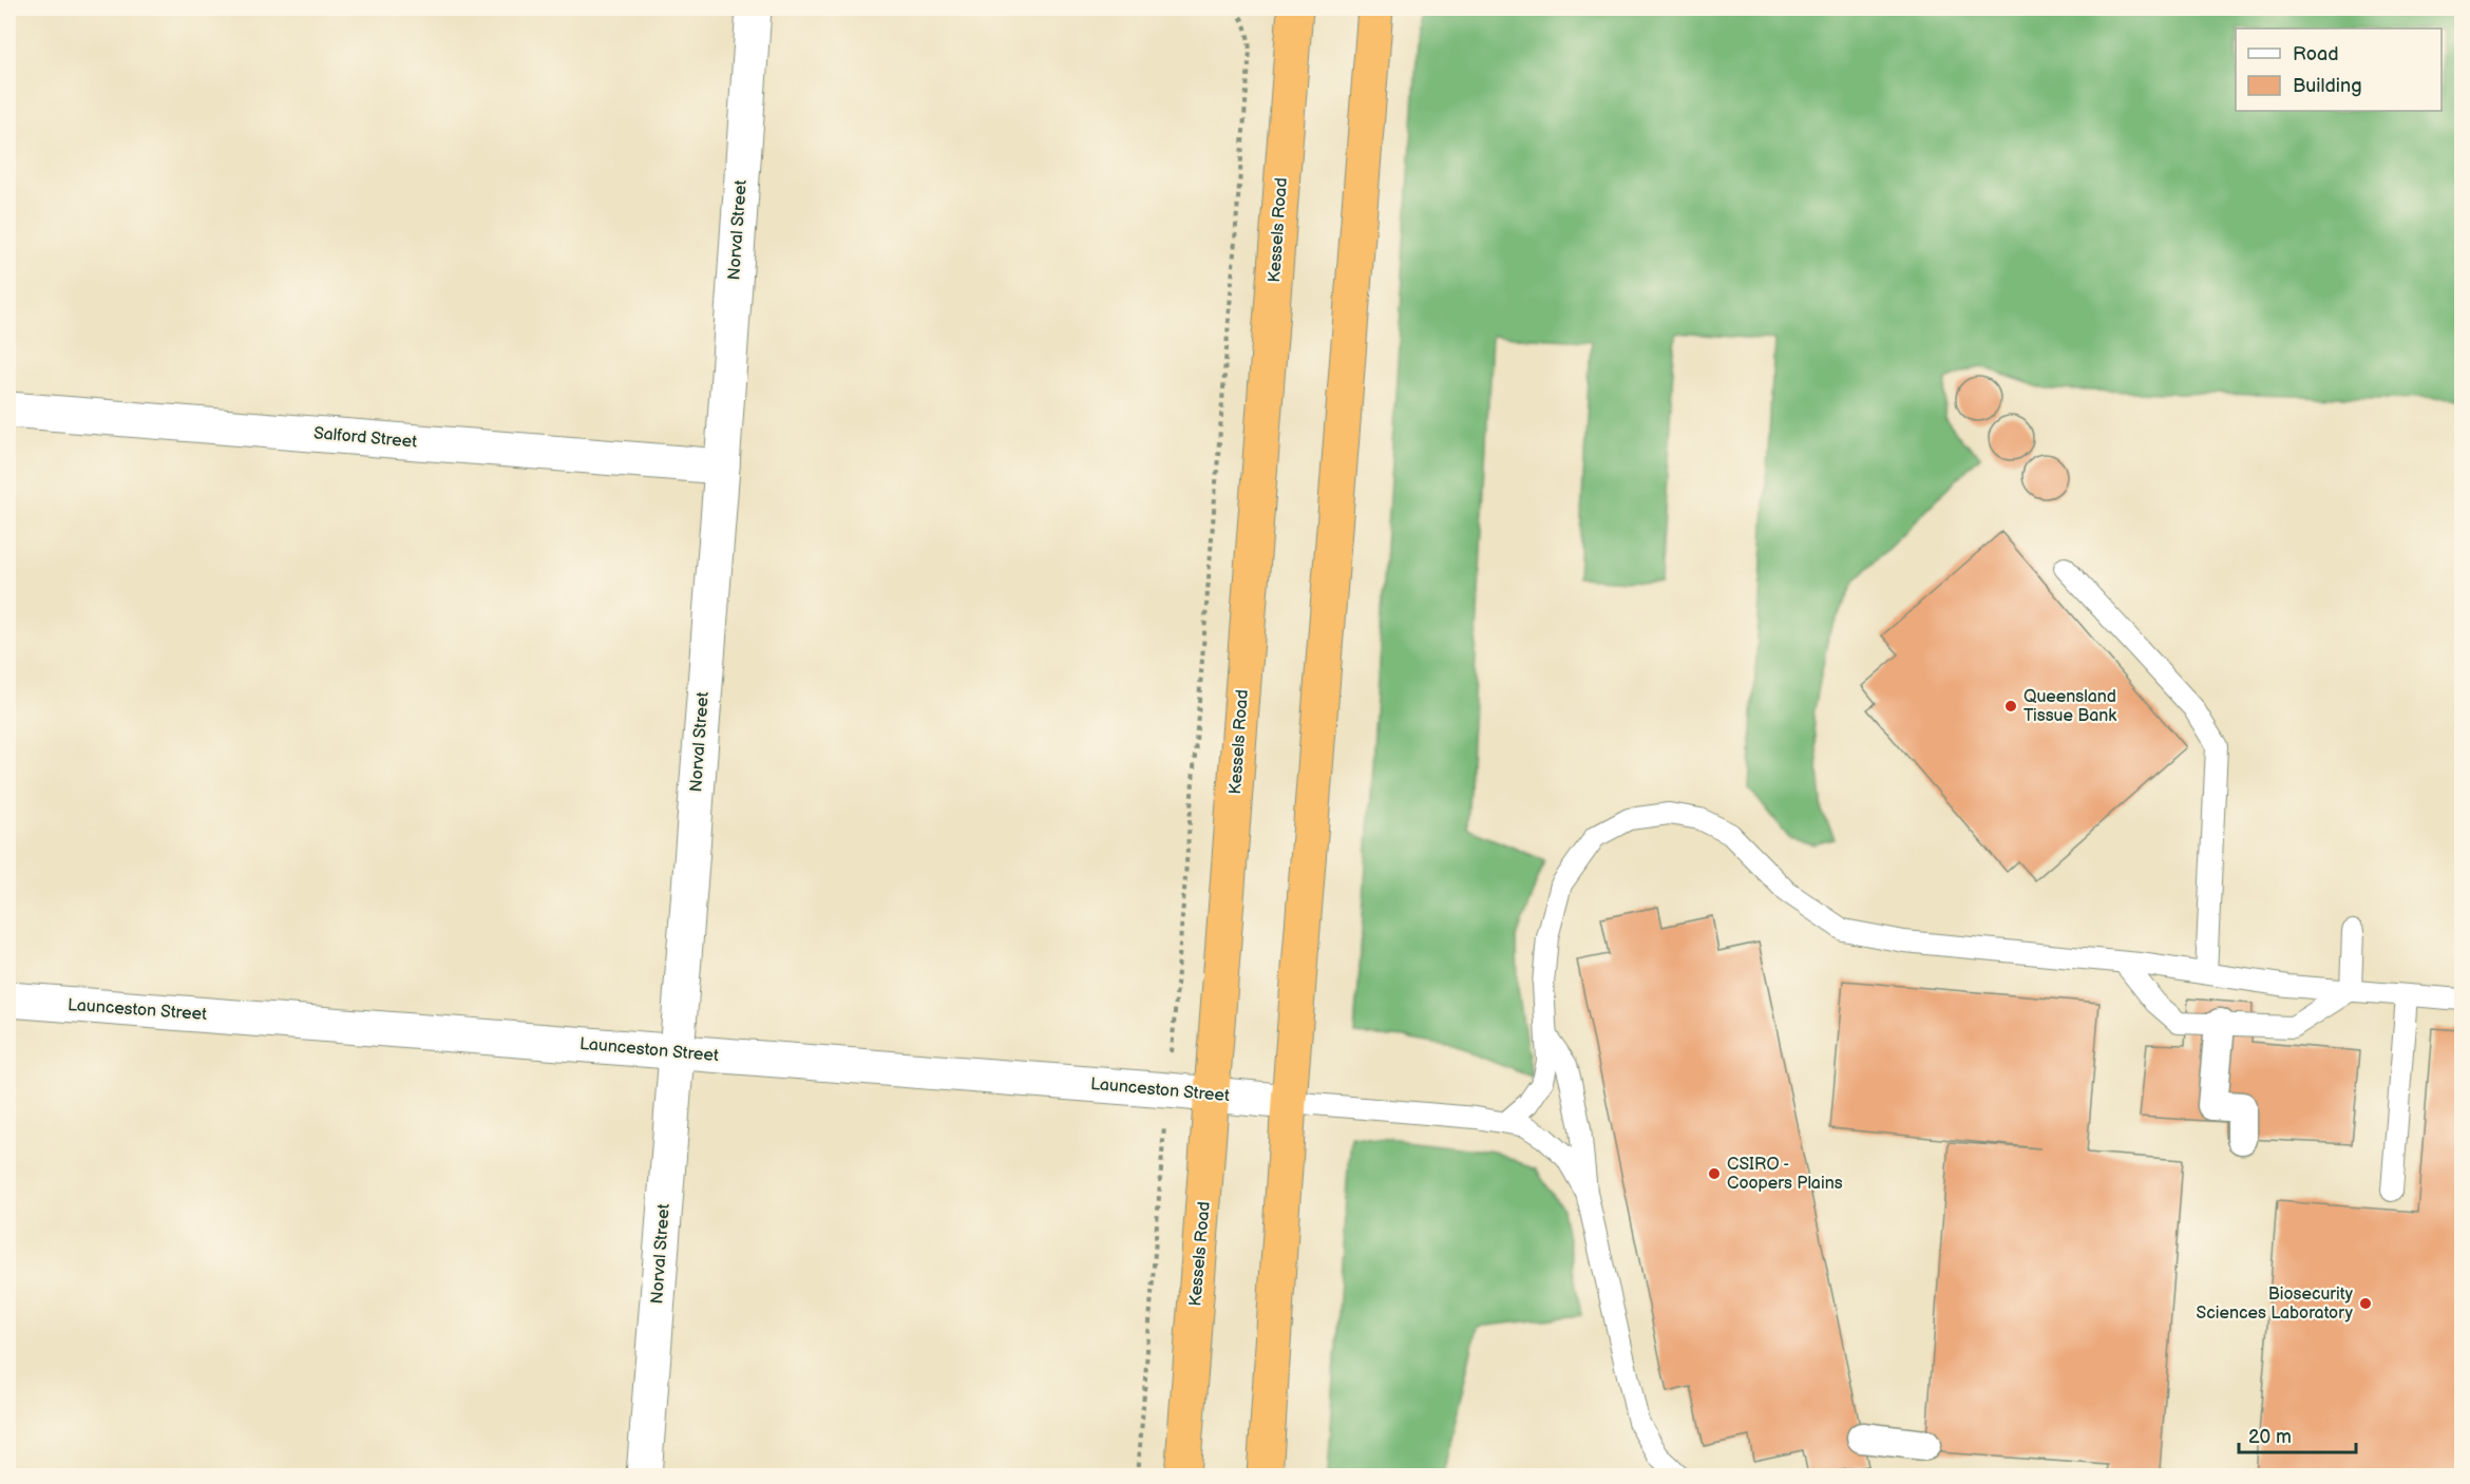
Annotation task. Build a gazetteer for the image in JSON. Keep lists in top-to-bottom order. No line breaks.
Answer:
{"streets":{"highway":["Kessels Road"],"street":["Norval Street","Salford Street","Launceston Street"]},"crossings":[["Norval Street","Salford Street"],["Norval Street","Launceston Street"],["Kessels Road","Launceston Street"]],"places":["Queensland Tissue Bank","CSIRO - Coopers Plains","Biosecurity Sciences Laboratory"],"legend":["Road","Building"],"scale_bar":"20 m"}
